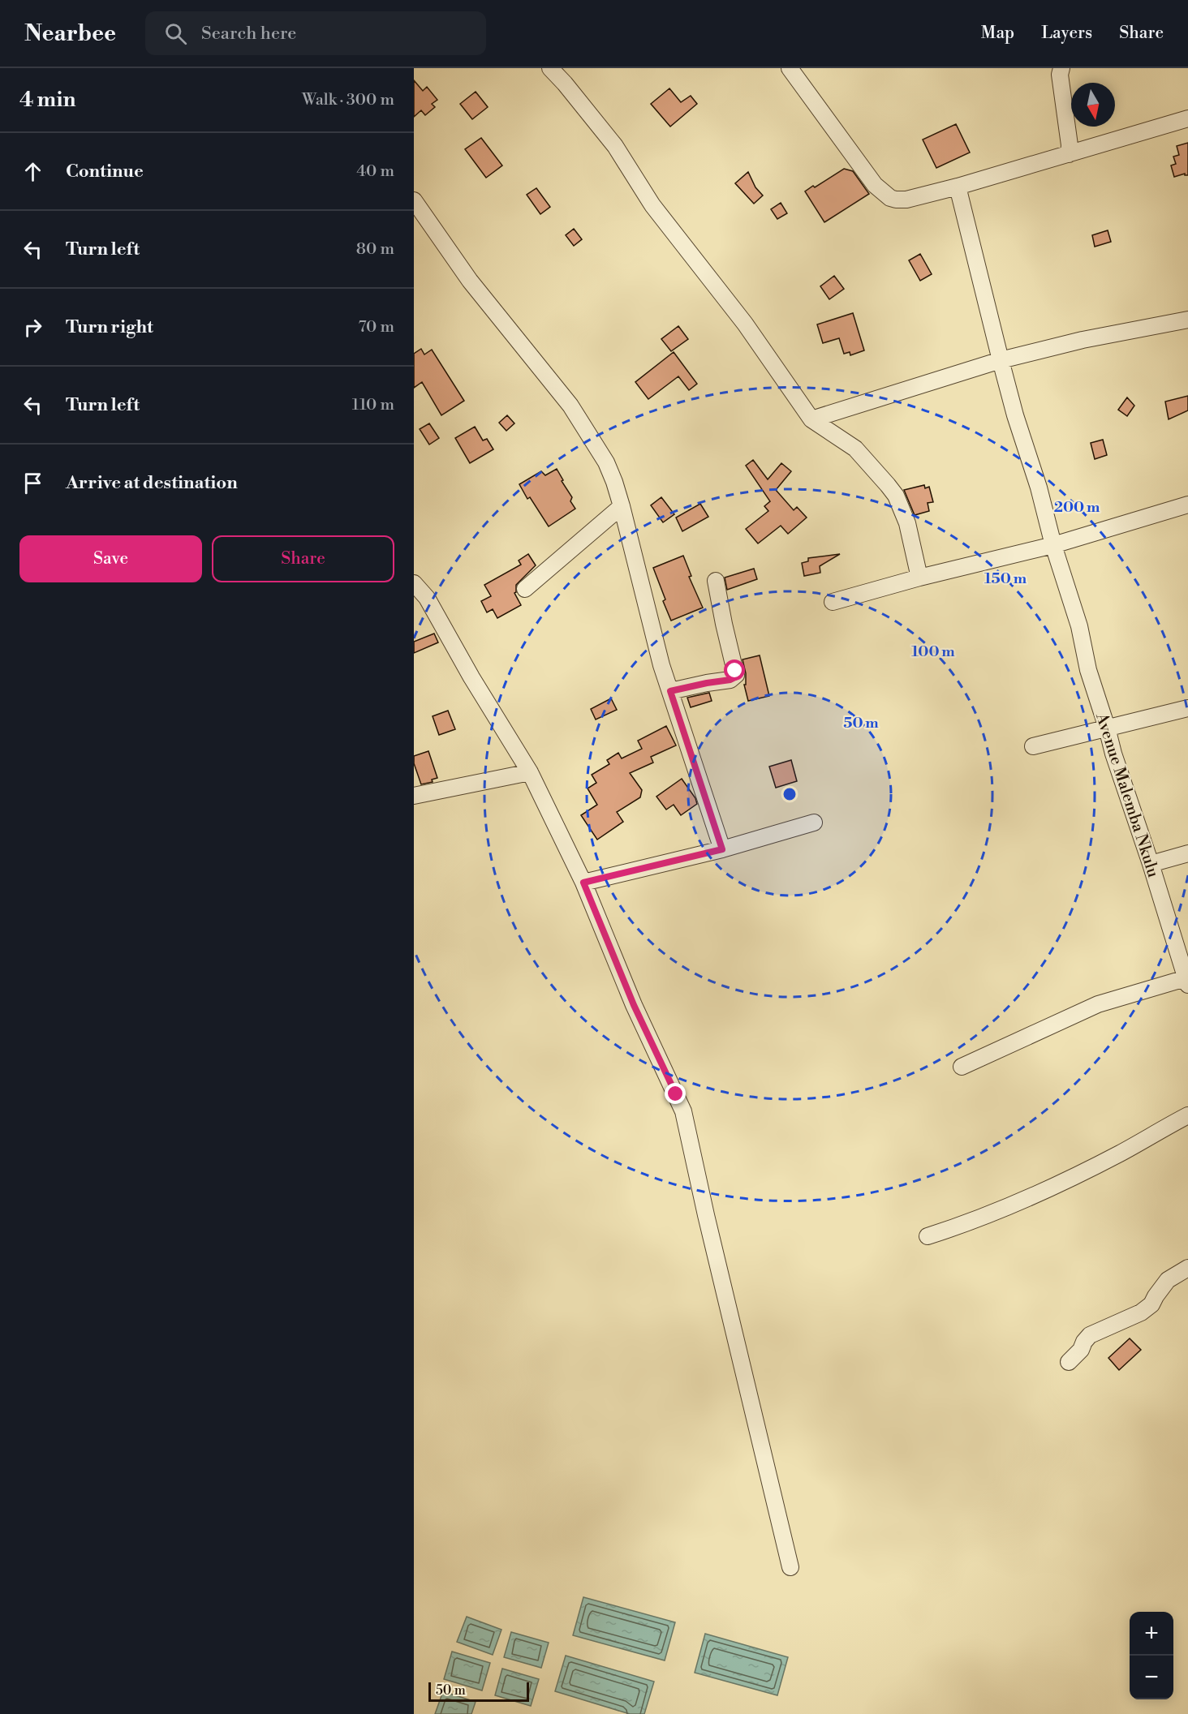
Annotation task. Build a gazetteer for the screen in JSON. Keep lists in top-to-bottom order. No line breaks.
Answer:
{"streets":{"street":["Avenue Malemba Nkulu"]},"scale_bar":"50 m","north":"bottom","page":{"header":"Nearbee","search":"Search here","nav":["Map","Layers","Share"],"heading":["4 min","Walk · 300 m"],"list":[["Continue","40 m"],["Turn left","80 m"],["Turn right","70 m"],["Turn left","110 m"],"Arrive at destination"],"buttons":["Save","Share"],"map_buttons":["+","−"],"scale":"50 m"},"rings":["200 m","150 m","100 m","50 m"]}
